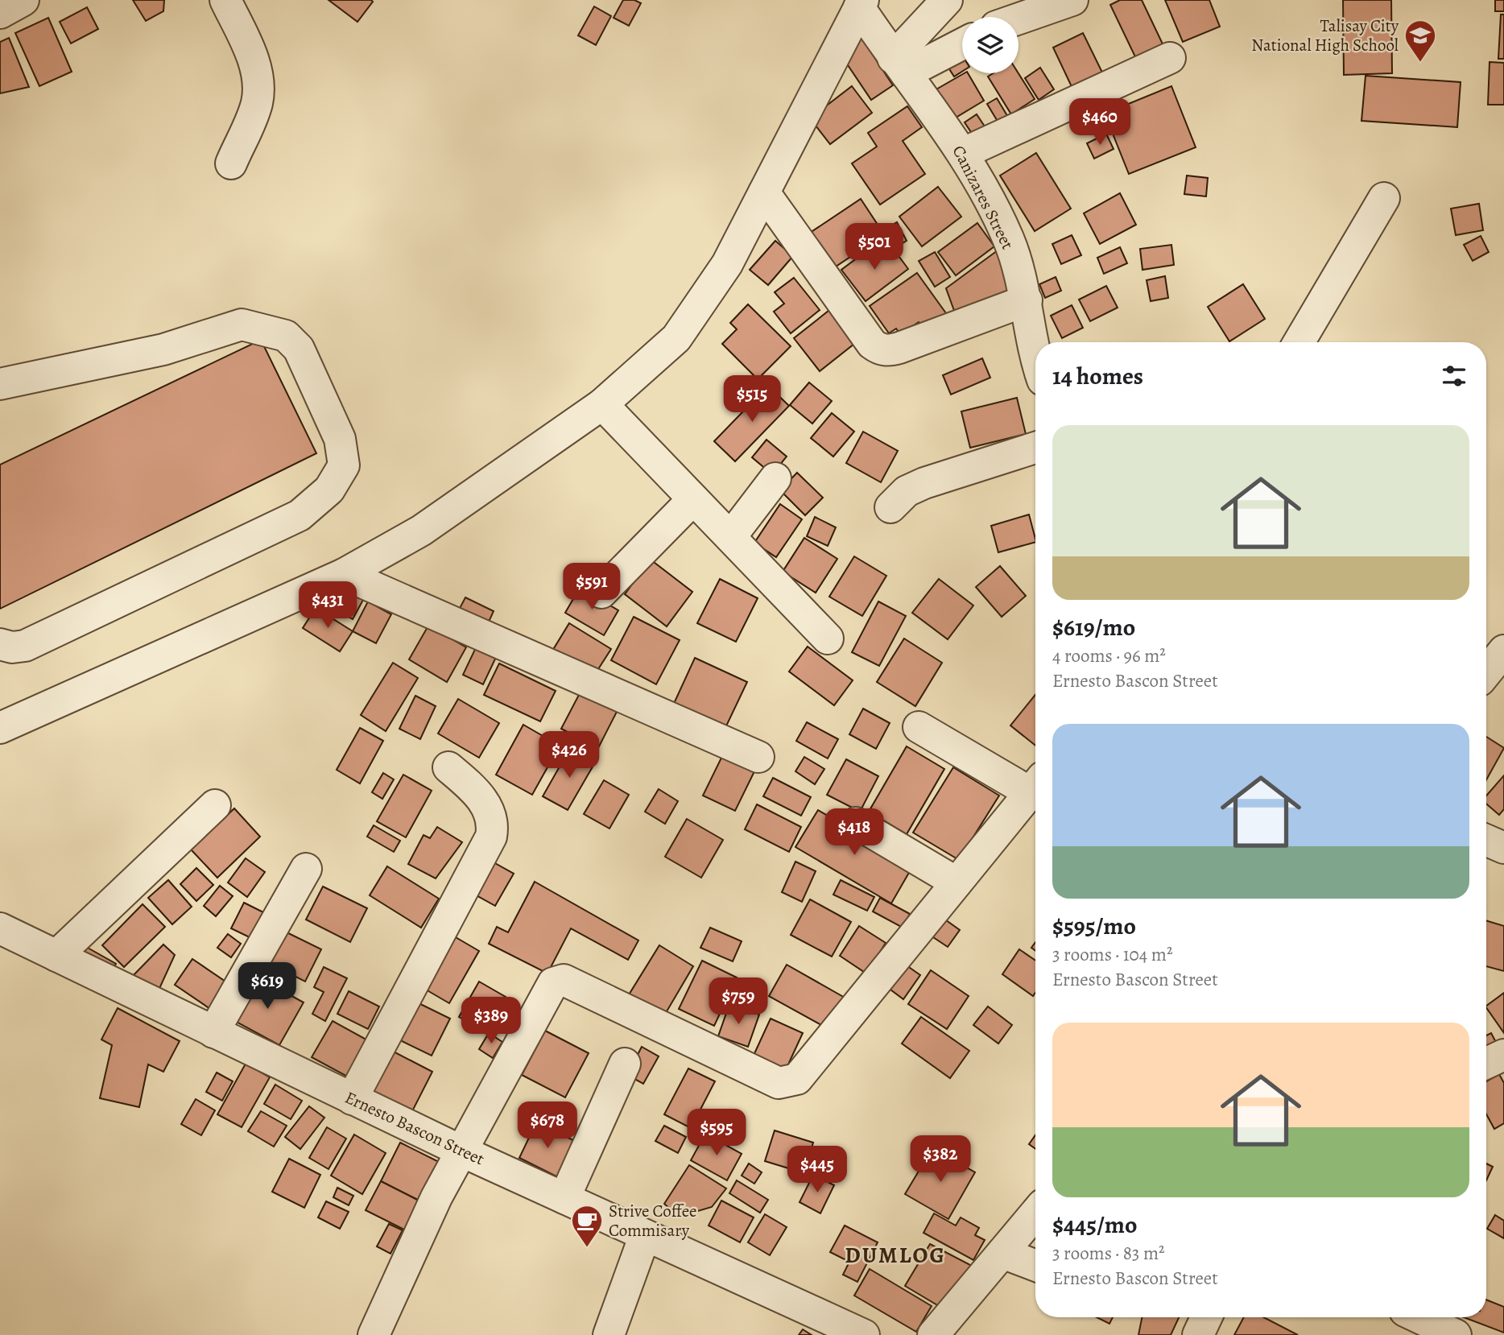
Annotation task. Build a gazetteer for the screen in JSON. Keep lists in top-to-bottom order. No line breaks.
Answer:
{"streets":{"street":["Canizares Street","Ernesto Bascon Street"]},"districts":["DUMLOG"],"places":{"school or university":["Talisay City National High School"],"cafe":["Strive Coffee Commisary"]},"page":{"price":["$460","$501","$515","$591","$431","$426","$418","$619","$759","$389","$678","$595","$382","$445"],"heading":"14 homes","list":[{"name":"$619/mo","note":"4 rooms · 96 m² · Ernesto Bascon Street"},{"name":"$595/mo","note":"3 rooms · 104 m² · Ernesto Bascon Street"},{"name":"$445/mo","note":"3 rooms · 83 m² · Ernesto Bascon Street"}]}}
